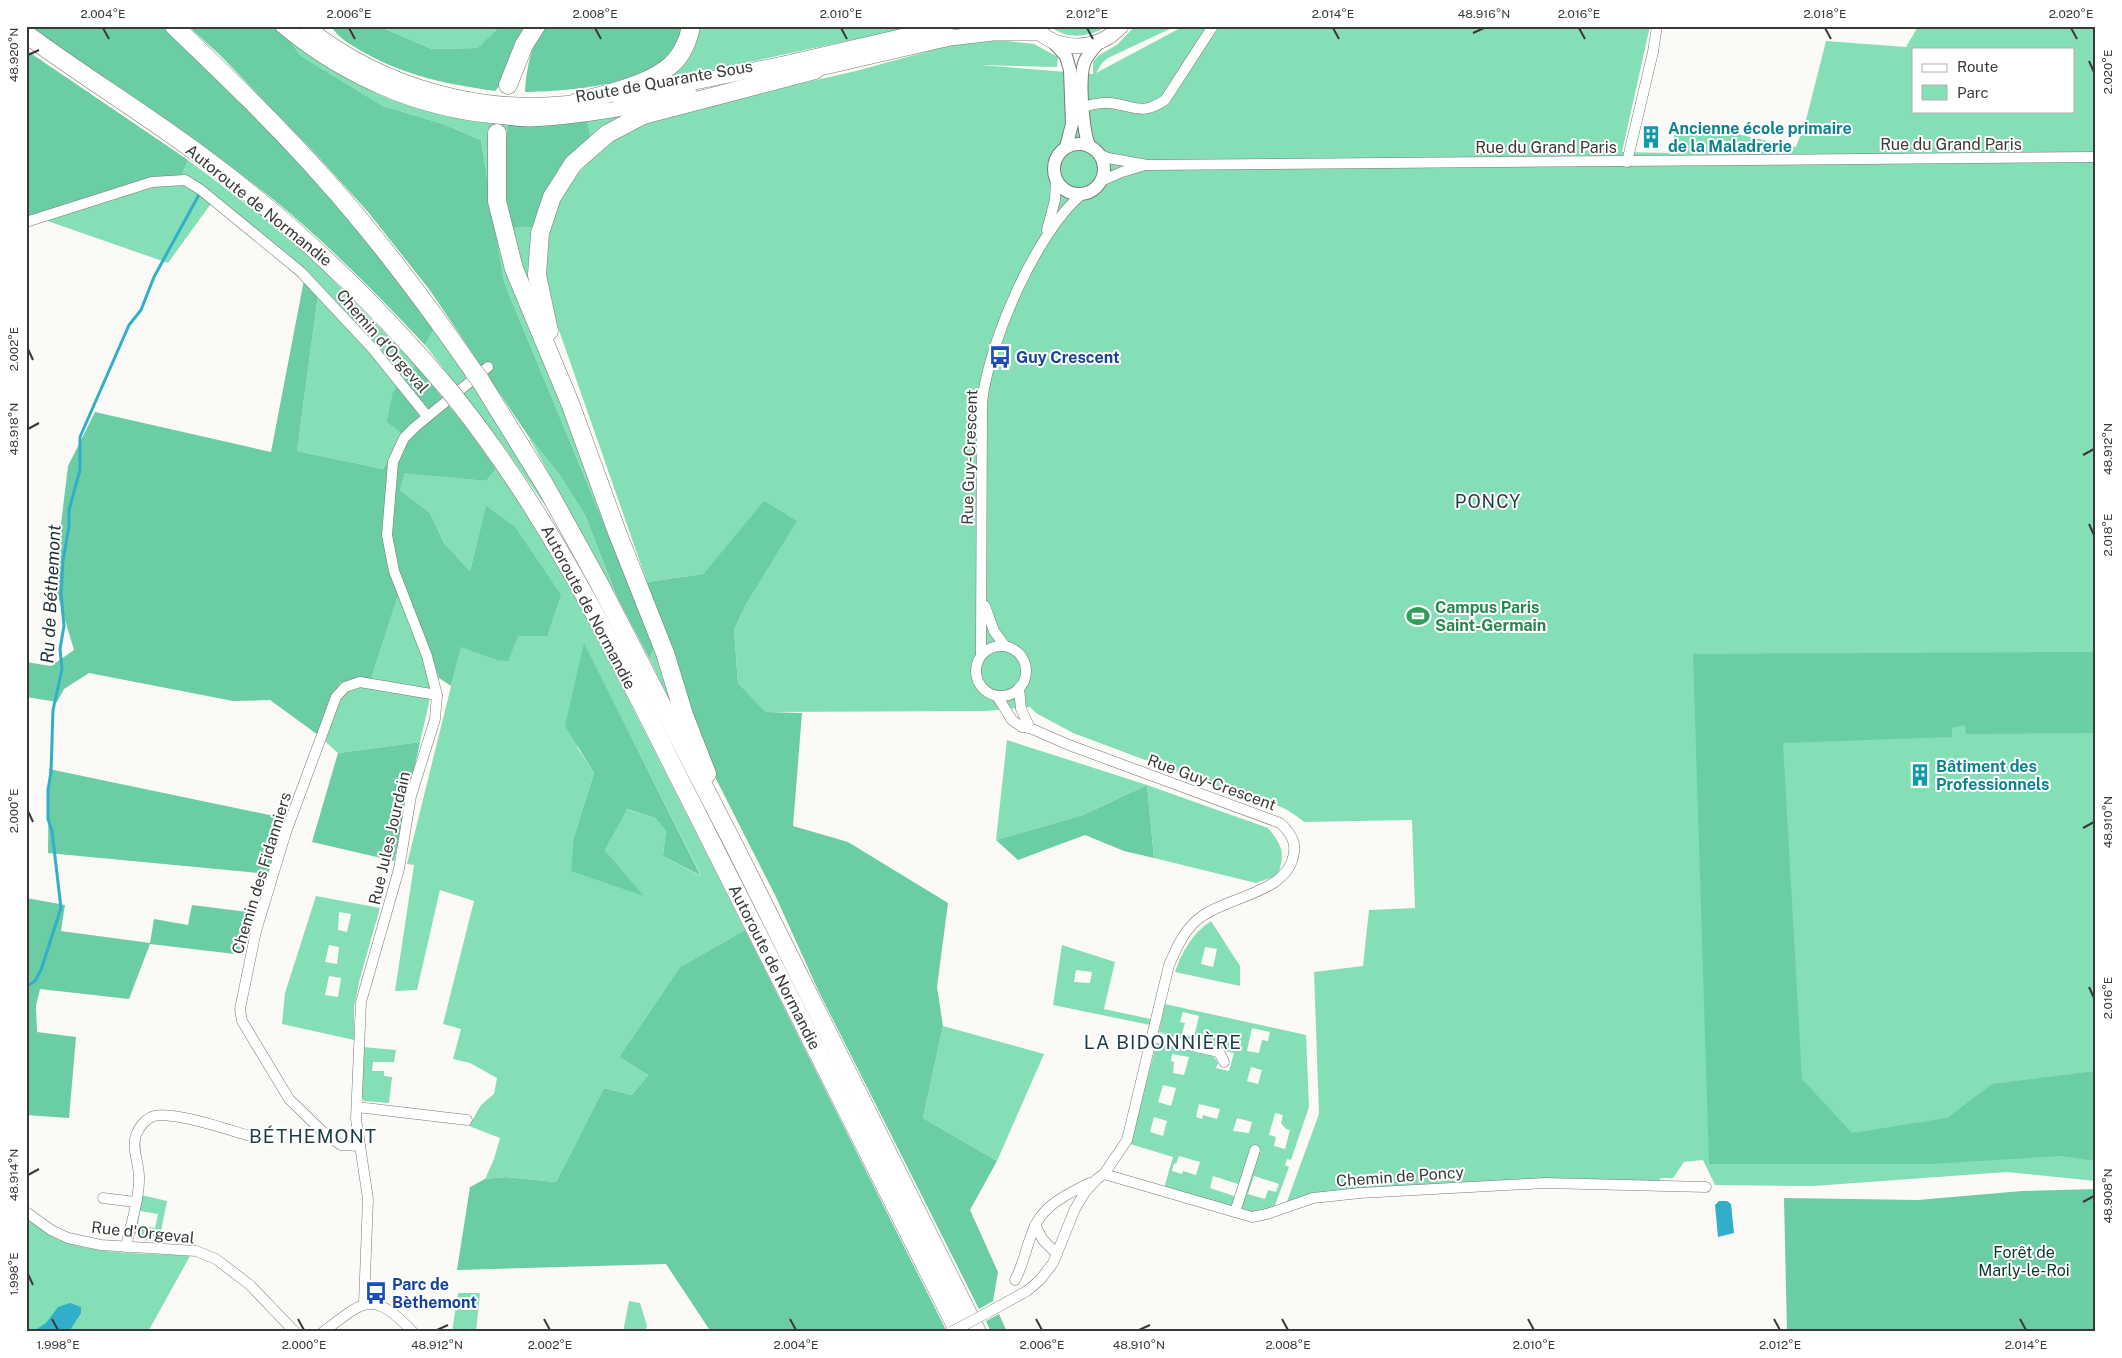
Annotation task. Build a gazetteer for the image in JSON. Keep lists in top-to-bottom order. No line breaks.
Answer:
{"streets":{"highway":["Autoroute de Normandie"],"main road":["Route de Quarante Sous"],"street":["Rue du Grand Paris","Chemin d'Orgeval","Rue Guy-Crescent","Rue Jules Jourdain","Chemin des Fidanniers","Chemin de Poncy","Rue d'Orgeval"]},"crossings":[["Rue du Grand Paris","Rue Guy-Crescent"],["Autoroute de Normandie","Rue Jules Jourdain"],["Chemin d'Orgeval","Rue Jules Jourdain"],["Rue Jules Jourdain","Chemin des Fidanniers"]],"districts":["PONCY","LA BIDONNIÈRE","BÉTHEMONT"],"water":["Ru de Béthemont"],"parks":["Forêt de Marly-le-Roi"],"places":{"building":["Ancienne école primaire de la Maladrerie","Bâtiment des Professionnels"],"bus stop":["Guy Crescent","Parc de Bèthemont"],"sports":["Campus Paris Saint-Germain"]},"legend":["Route","Parc"],"coordinates":["2.004°E","2.006°E","2.008°E","2.010°E","2.012°E","2.014°E","48.916°N","2.016°E","2.018°E","2.020°E","48.920°N","2.002°E","48.918°N","48.912°N","2.000°E","48.910°N","48.914°N","48.908°N","1.998°E"]}
